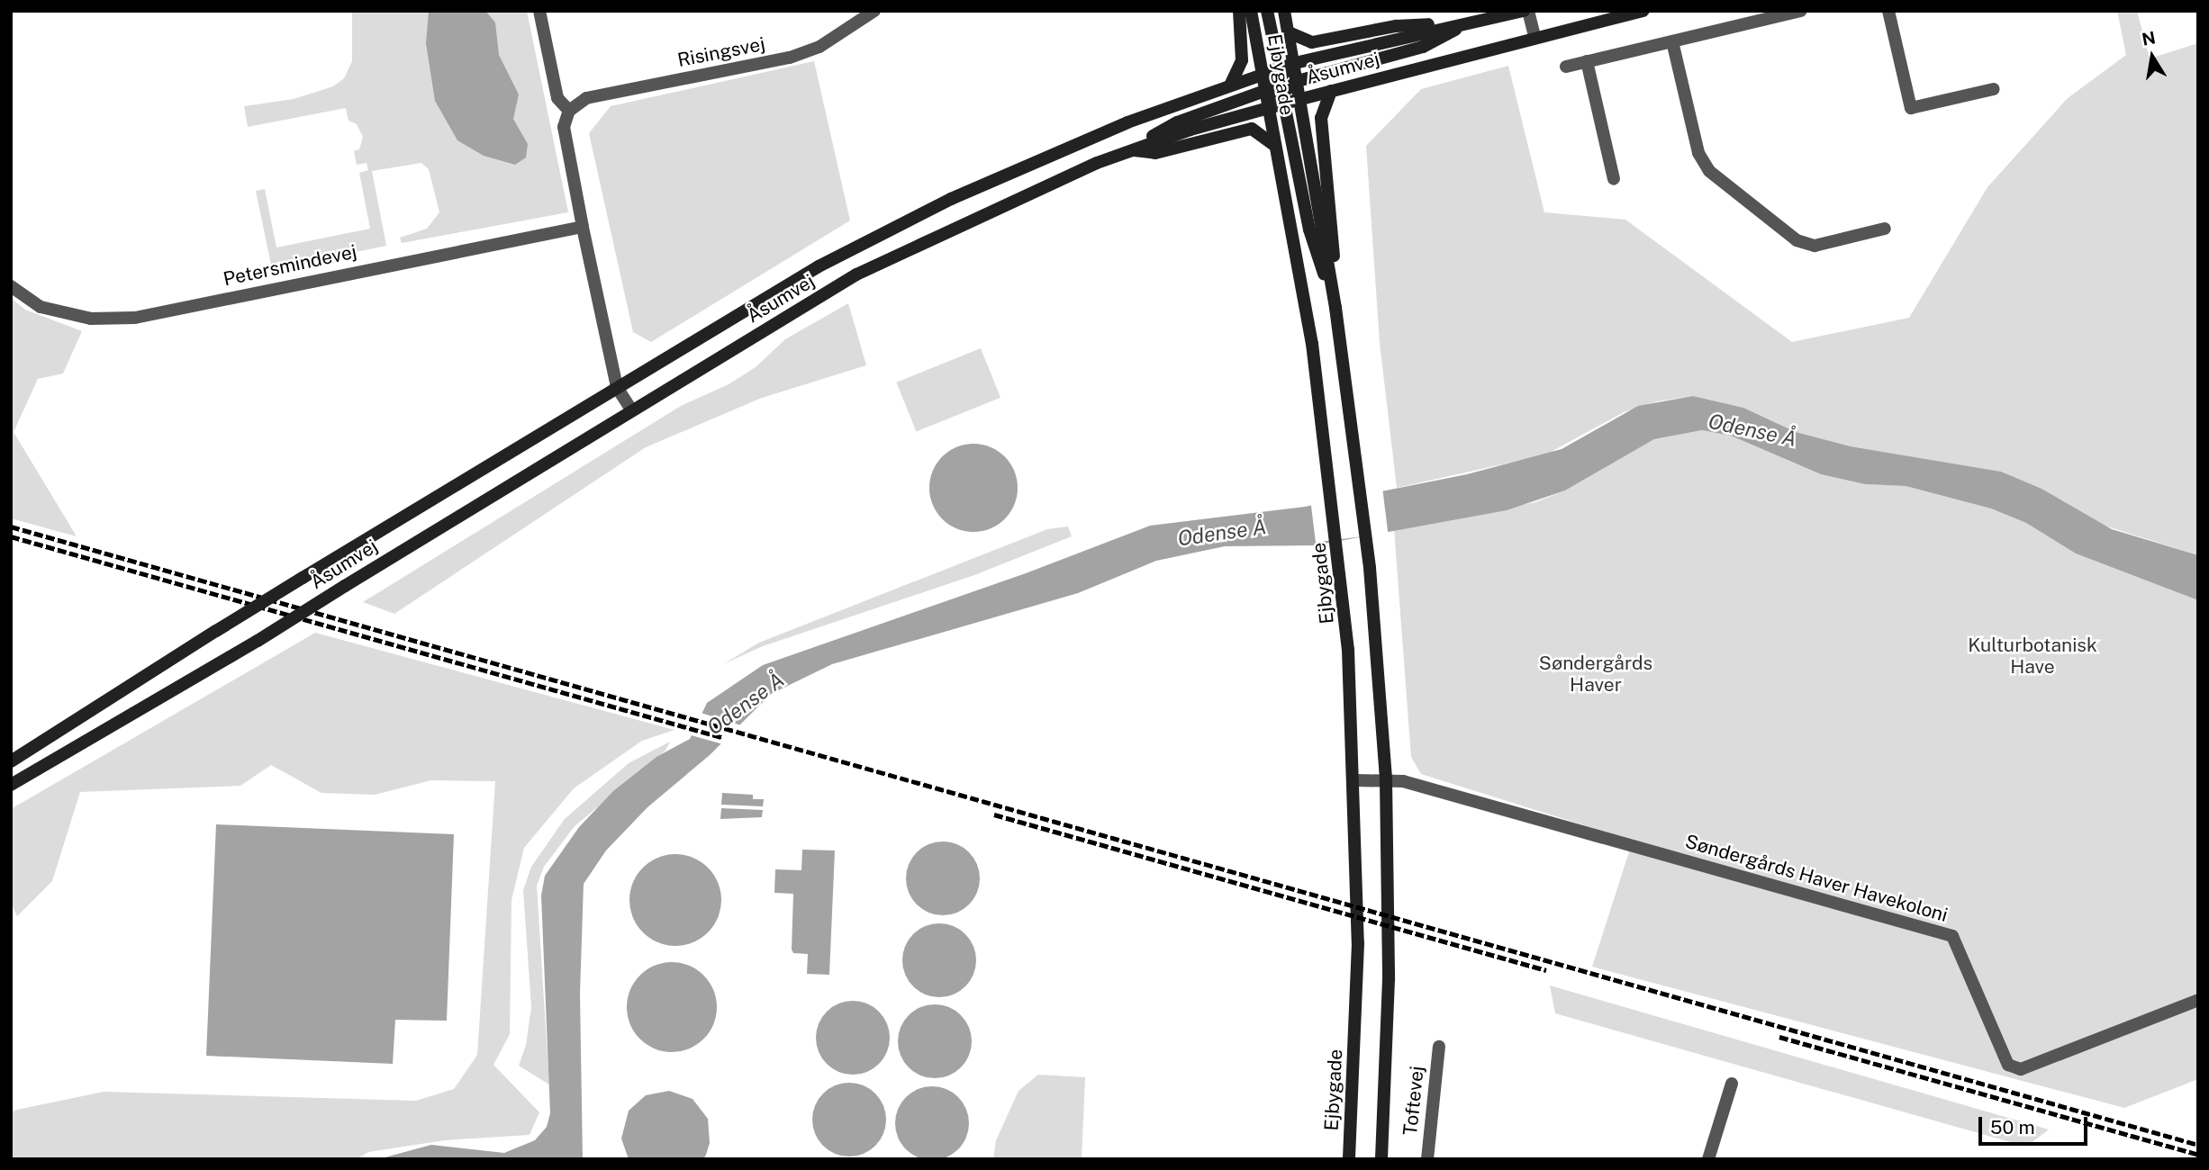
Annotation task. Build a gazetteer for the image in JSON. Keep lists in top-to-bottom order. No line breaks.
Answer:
{"streets":{"street":["Risingsvej","Åsumvej","Ejbygade","Petersmindevej","Søndergårds Haver Havekoloni","Toftevej"]},"crossings":[["Åsumvej","Ejbygade"],["Ejbygade","Søndergårds Haver Havekoloni"]],"water":["Odense Å"],"parks":["Kulturbotanisk Have","Søndergårds Haver"],"scale_bar":"50 m","north":"top"}
